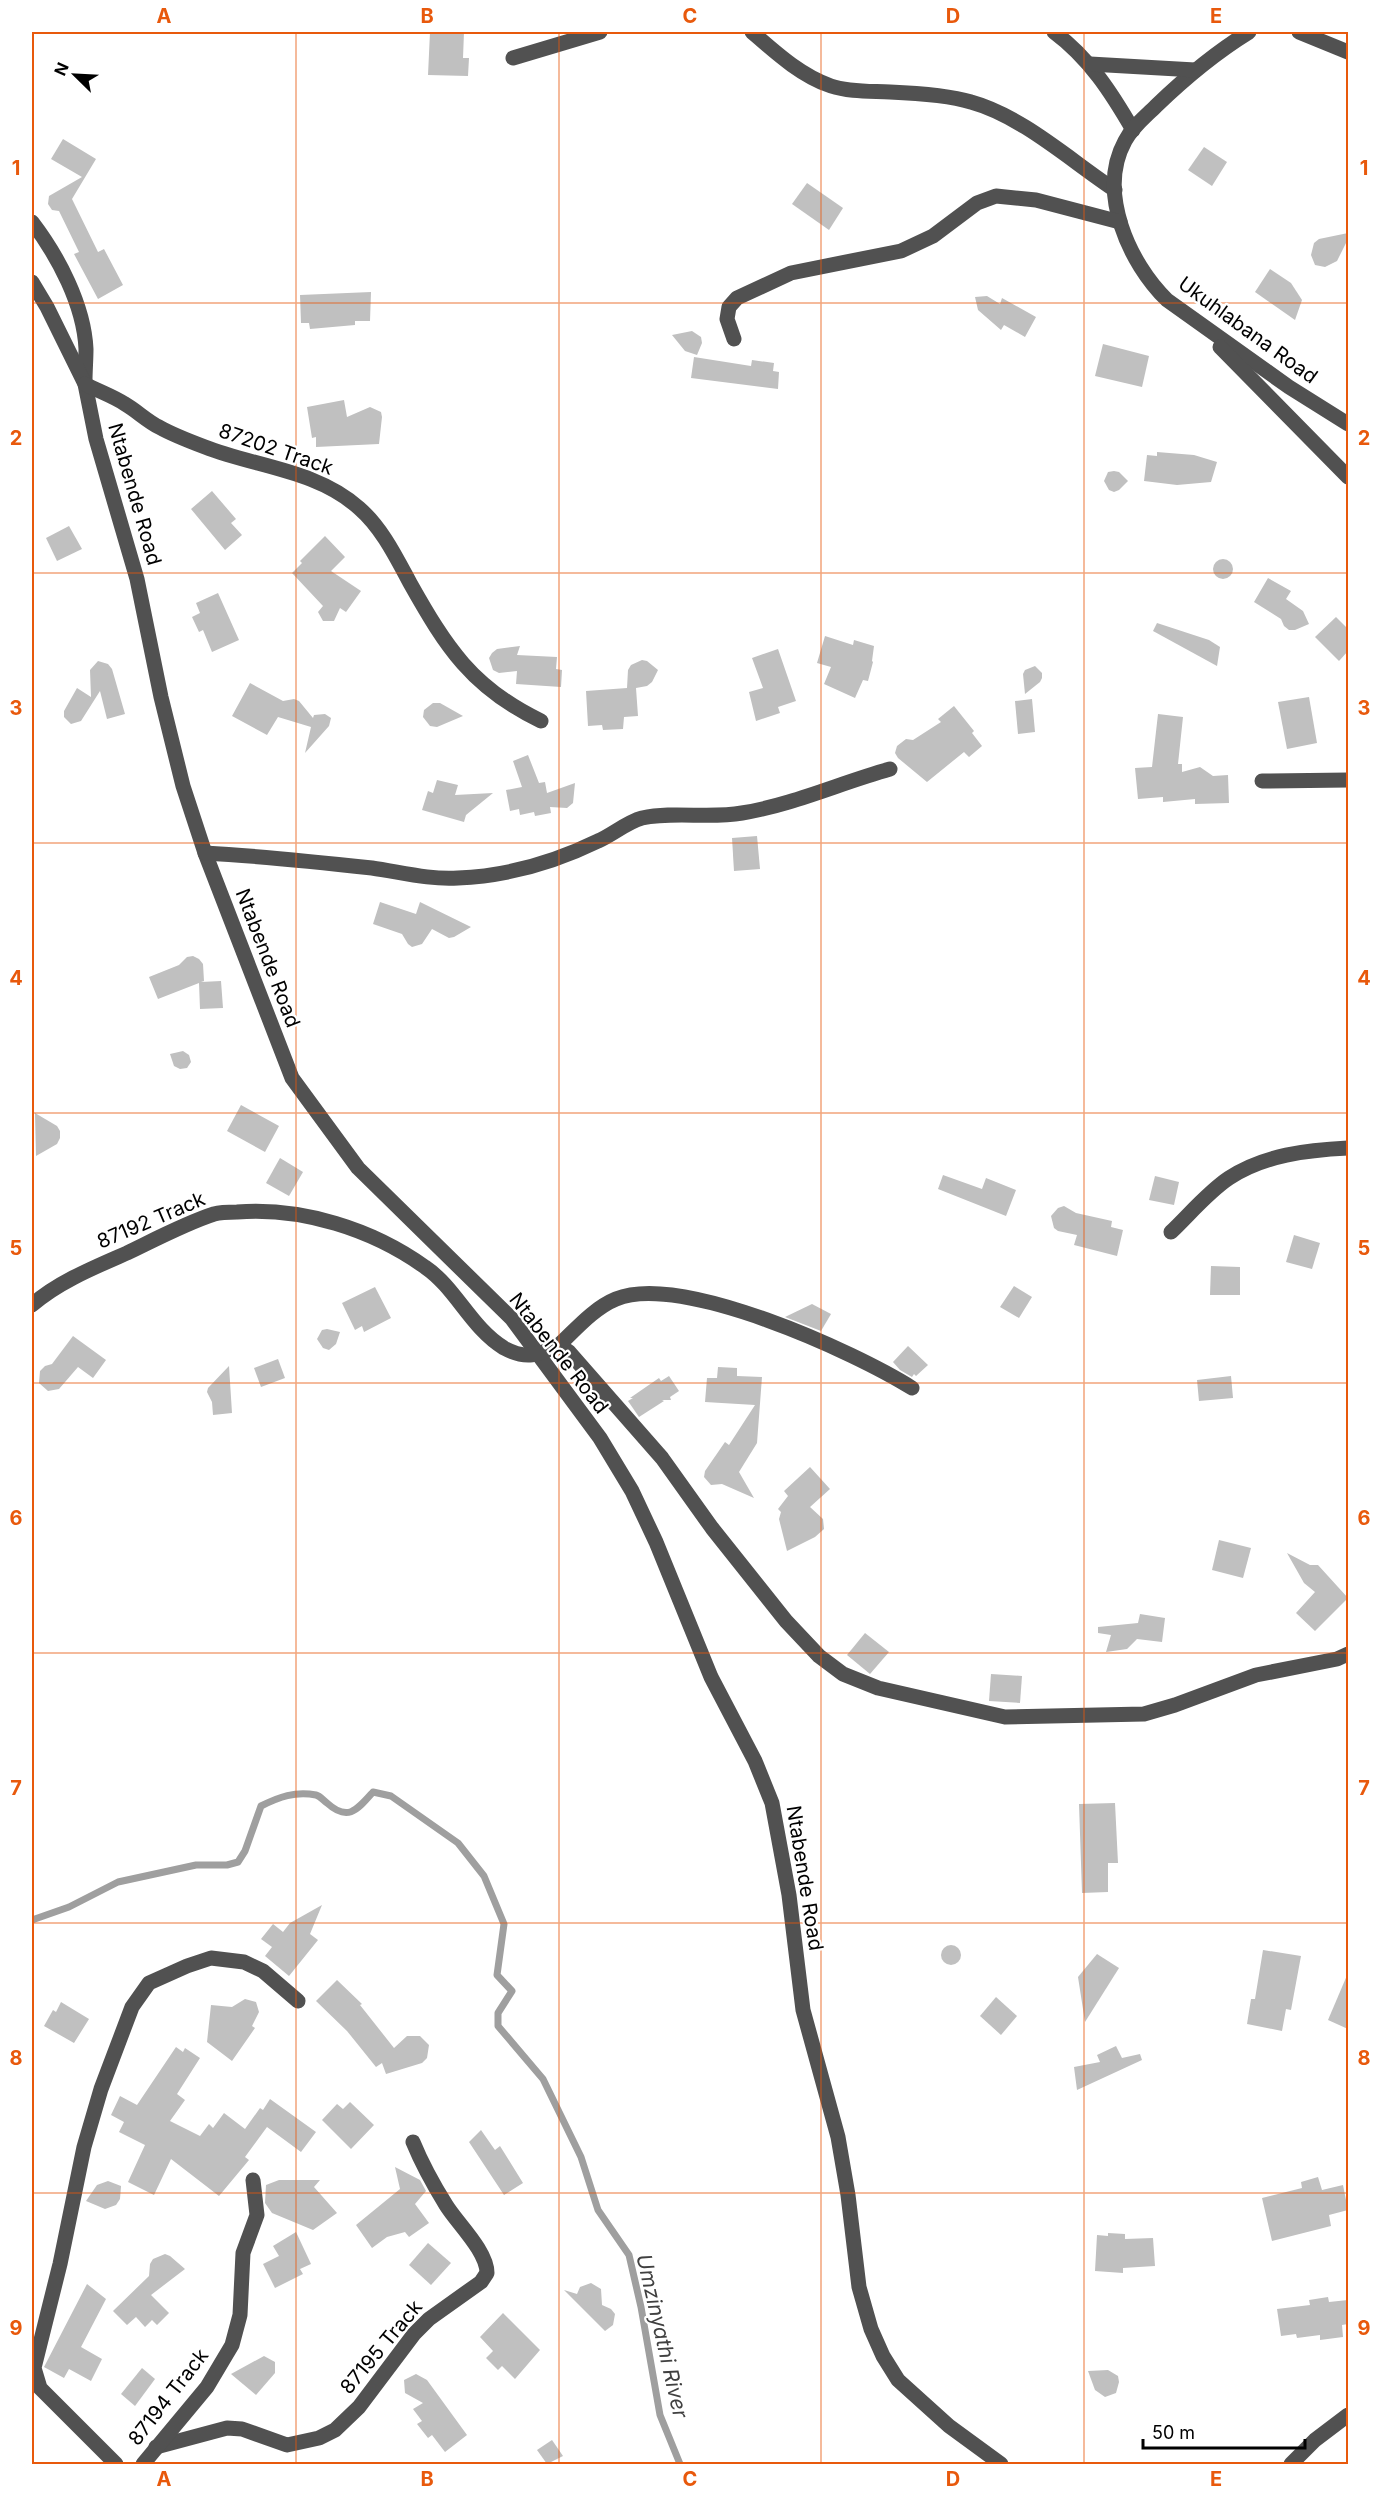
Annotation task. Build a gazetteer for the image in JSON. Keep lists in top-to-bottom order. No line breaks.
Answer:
{"streets":{"street":["Ukuhlabana Road","87202 Track","Ntabende Road","87192 Track","87195 Track","87194 Track"]},"crossings":[["87202 Track","Ntabende Road"],["Ntabende Road","87192 Track"],["87195 Track","87194 Track"]],"water":["Umzinyathi River"],"scale_bar":"50 m","north":"top left","grid":{"columns":["A","B","C","D","E"],"rows":["1","2","3","4","5","6","7","8","9"]}}
